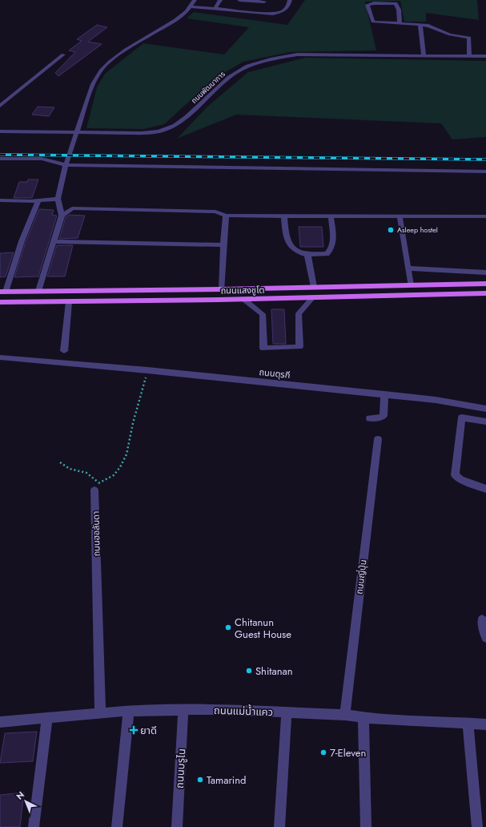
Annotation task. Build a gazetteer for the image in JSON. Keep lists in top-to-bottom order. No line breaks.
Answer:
{"streets":{"main road":["ถนนแสงชูโต"],"street":["ถนนพัฒนาการ","ถนนตุรกี","ถนนฮอลันดา","ถนนญี่ปุ่น","ถนนแม่น้ำแคว","ถนนบรูไน"]},"crossings":[["ถนนฮอลันดา","ถนนแม่น้ำแคว"],["ถนนญี่ปุ่น","ถนนแม่น้ำแคว"],["ถนนแม่น้ำแคว","ถนนบรูไน"]],"places":{"other":["Asleep hostel","Chitanun Guest House","Shitanan","7-Eleven","Tamarind"],"health":["ยาดี"]},"north":"top left"}
